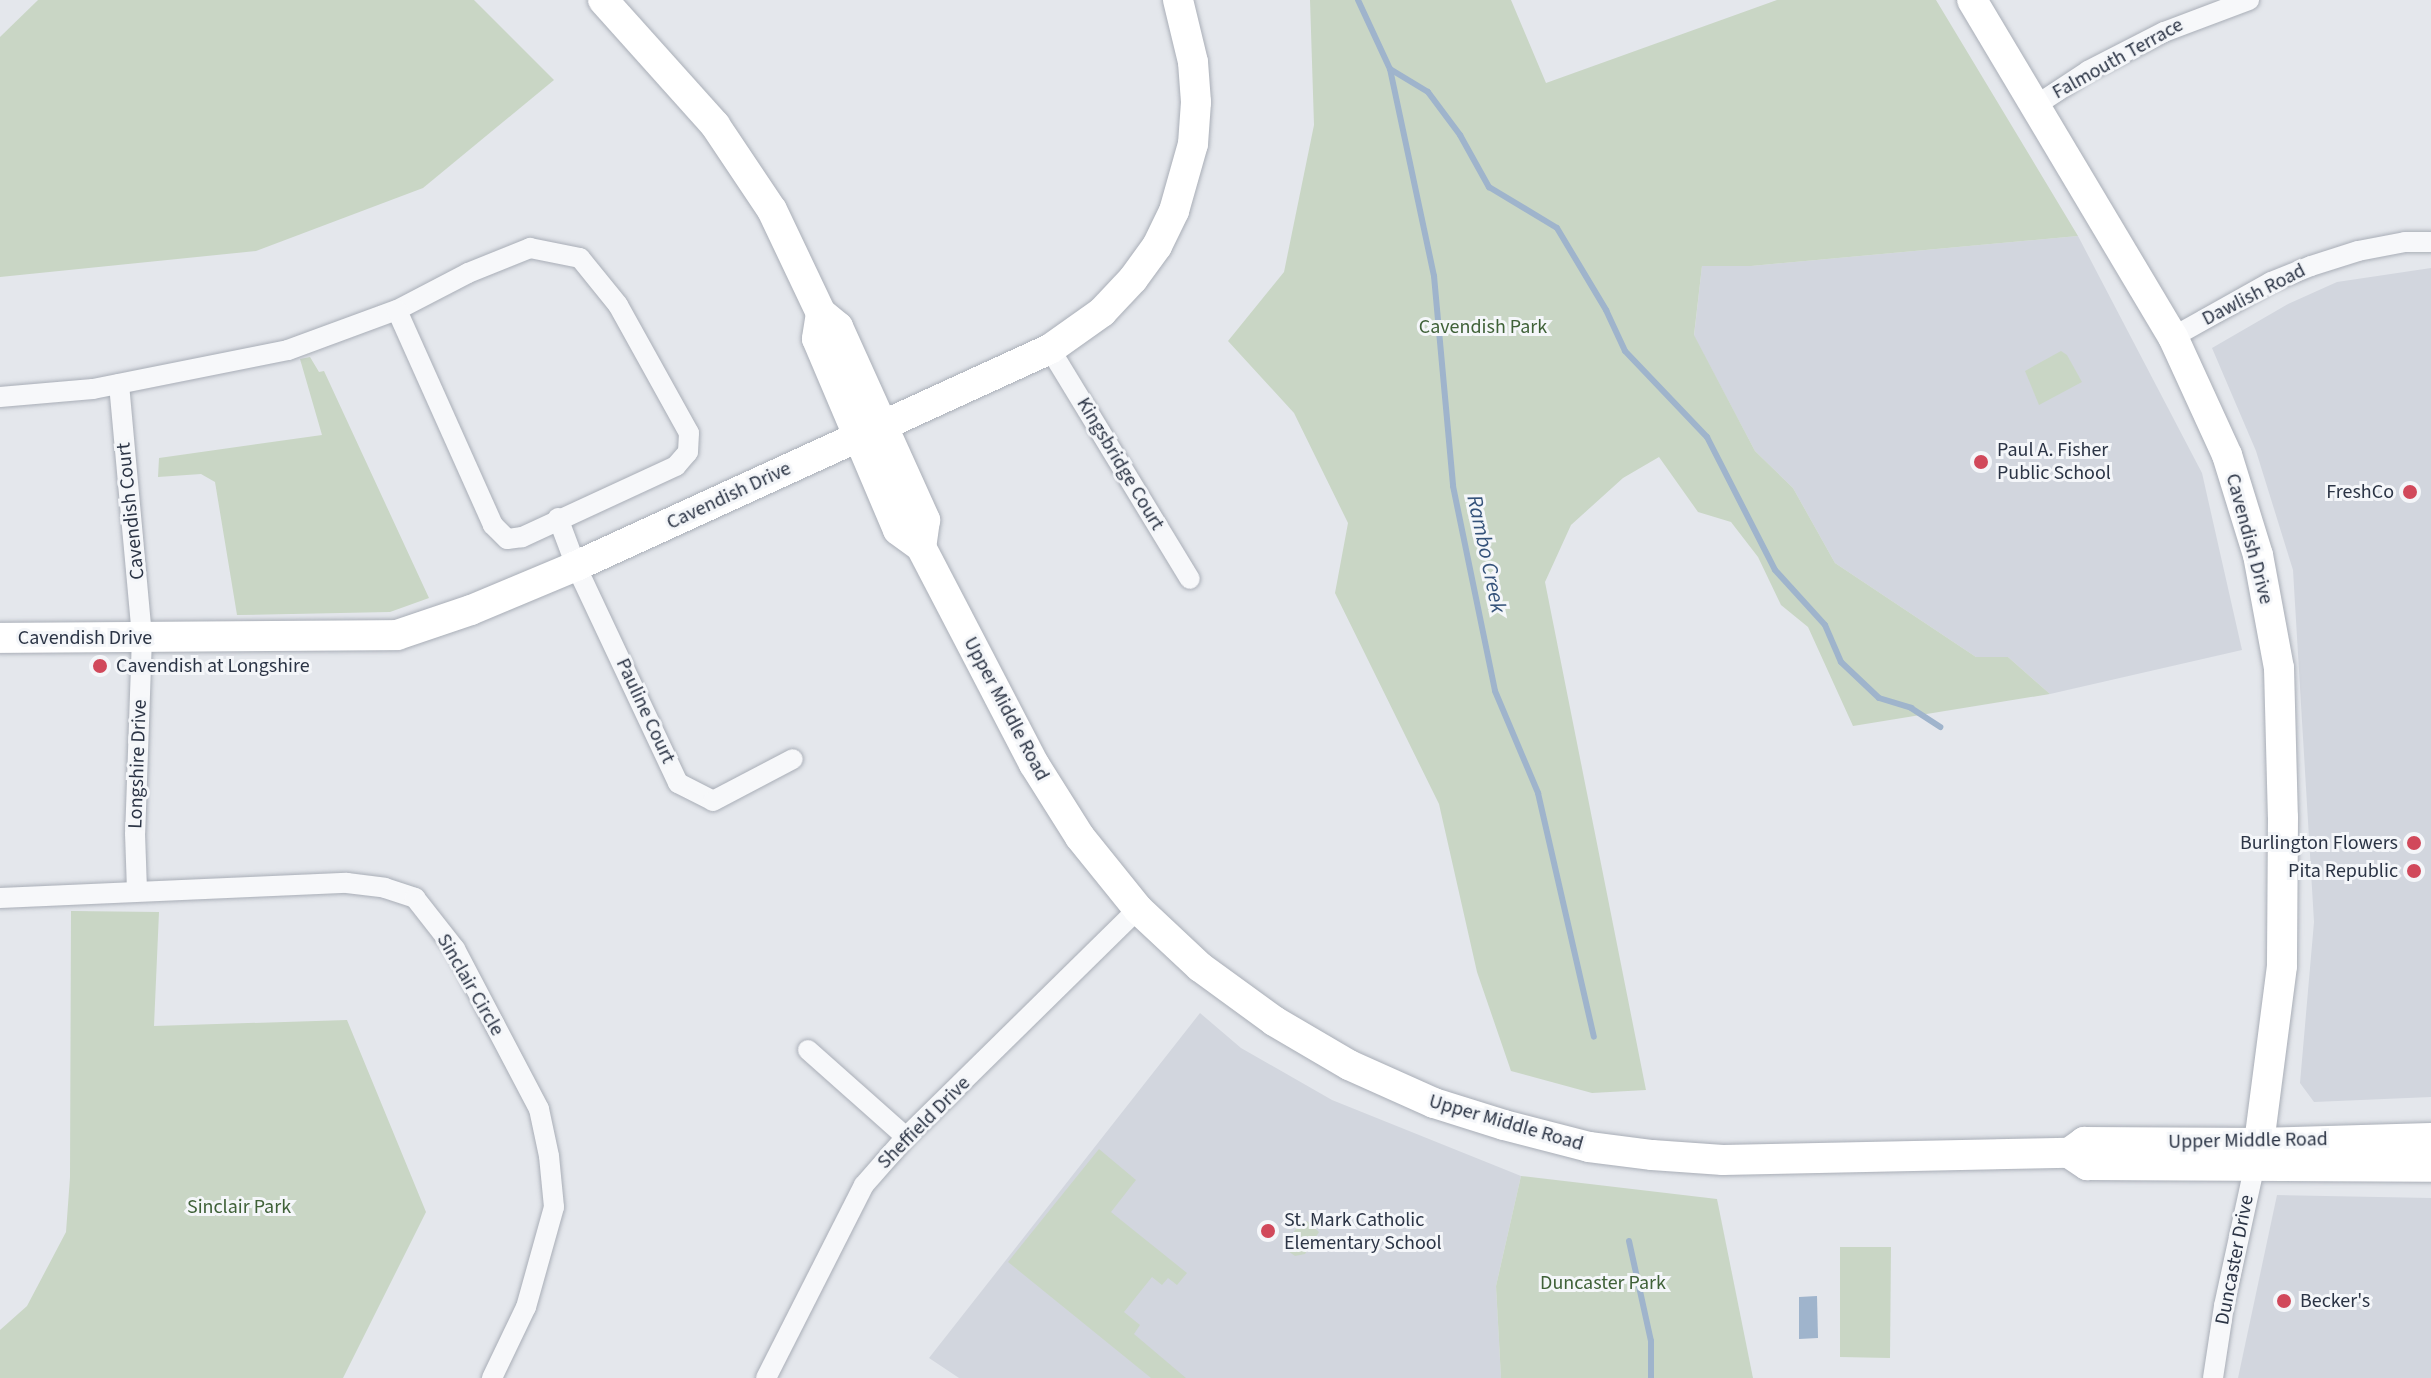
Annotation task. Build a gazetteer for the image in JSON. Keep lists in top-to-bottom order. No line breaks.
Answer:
{"streets":{"street":["Falmouth Terrace","Dawlish Road","Kingsbridge Court","Cavendish Drive","Cavendish Court","Upper Middle Road","Pauline Court","Longshire Drive","Sinclair Circle","Sheffield Drive","Duncaster Drive"]},"crossings":[["Falmouth Terrace","Cavendish Drive"],["Dawlish Road","Cavendish Drive"],["Kingsbridge Court","Cavendish Drive"],["Cavendish Drive","Cavendish Court"],["Cavendish Drive","Upper Middle Road"],["Cavendish Drive","Pauline Court"],["Cavendish Drive","Longshire Drive"],["Cavendish Drive","Duncaster Drive"],["Cavendish Court","Longshire Drive"],["Upper Middle Road","Sheffield Drive"],["Upper Middle Road","Duncaster Drive"],["Longshire Drive","Sinclair Circle"]],"water":["Rambo Creek"],"parks":["Cavendish Park","Sinclair Park","Duncaster Park"],"places":["Paul A. Fisher Public School","FreshCo","Cavendish at Longshire","Burlington Flowers","Pita Republic","St. Mark Catholic Elementary School","Becker's"]}
